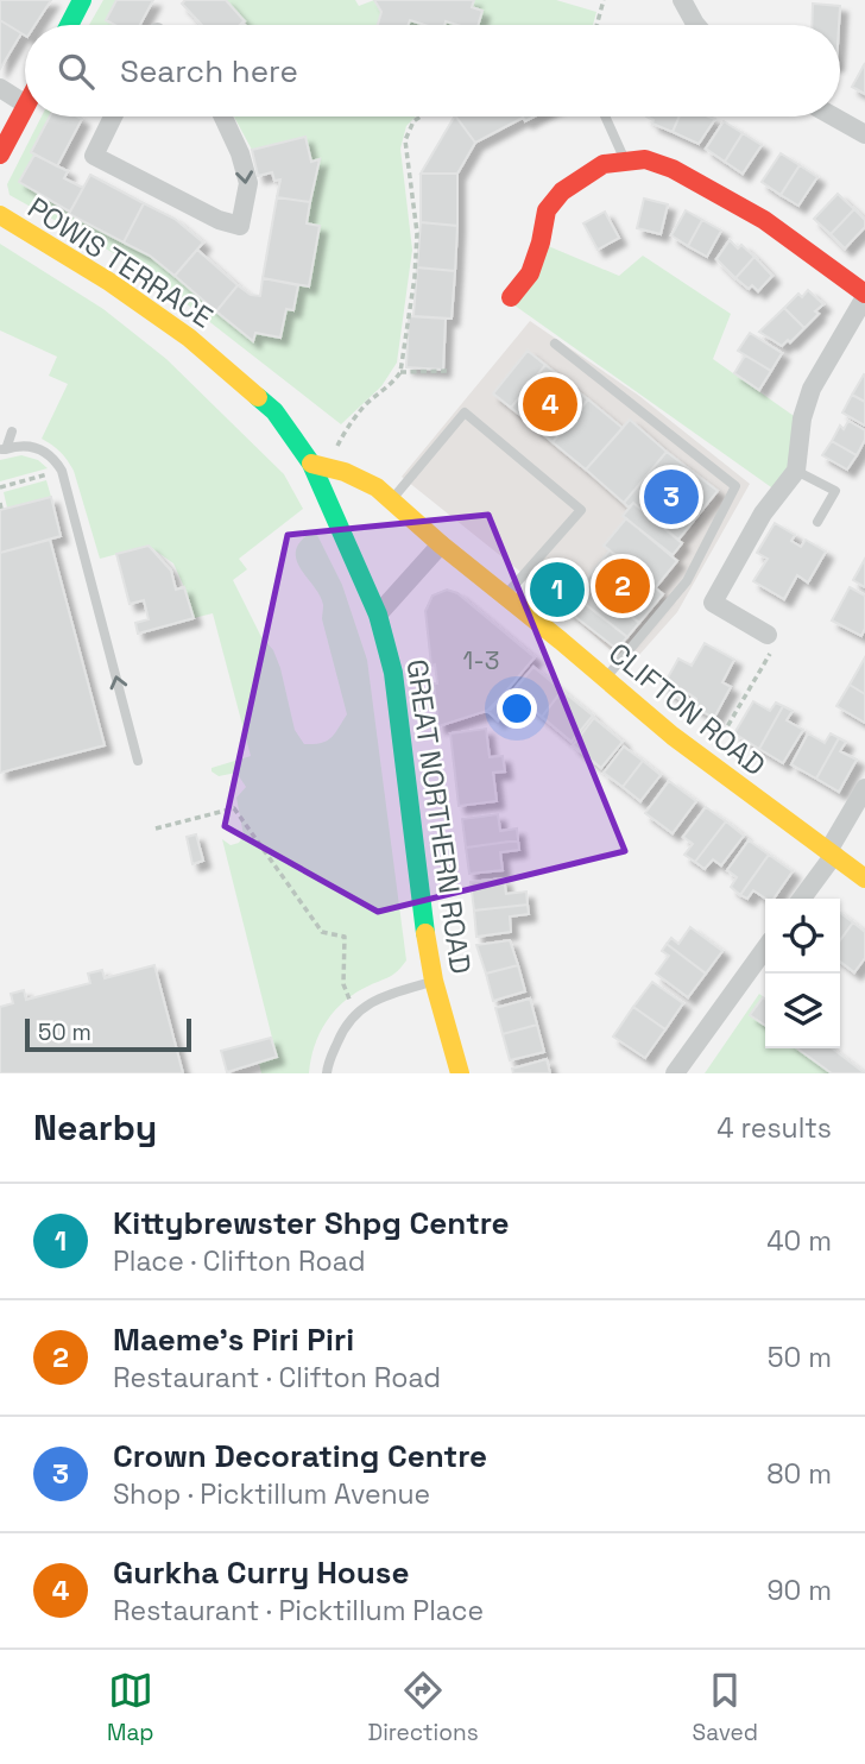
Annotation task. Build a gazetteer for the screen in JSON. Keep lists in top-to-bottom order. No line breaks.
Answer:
{"streets":{"street":["POWIS TERRACE","CLIFTON ROAD","GREAT NORTHERN ROAD"]},"crossings":[["POWIS TERRACE","CLIFTON ROAD"],["POWIS TERRACE","GREAT NORTHERN ROAD"]],"house_numbers":["1-3"],"scale_bar":"50 m","page":{"search":"Search here","pins":["4","3","2","1"],"scale":"50 m","heading":["Nearby","4 results"],"list":[{"mark":"1","name":"Kittybrewster Shpg Centre","note":"Place · Clifton Road","value":"40 m"},{"mark":"2","name":"Maeme's Piri Piri","note":"Restaurant · Clifton Road","value":"50 m"},{"mark":"3","name":"Crown Decorating Centre","note":"Shop · Picktillum Avenue","value":"80 m"},{"mark":"4","name":"Gurkha Curry House","note":"Restaurant · Picktillum Place","value":"90 m"}],"nav":["Map","Directions","Saved"]}}
